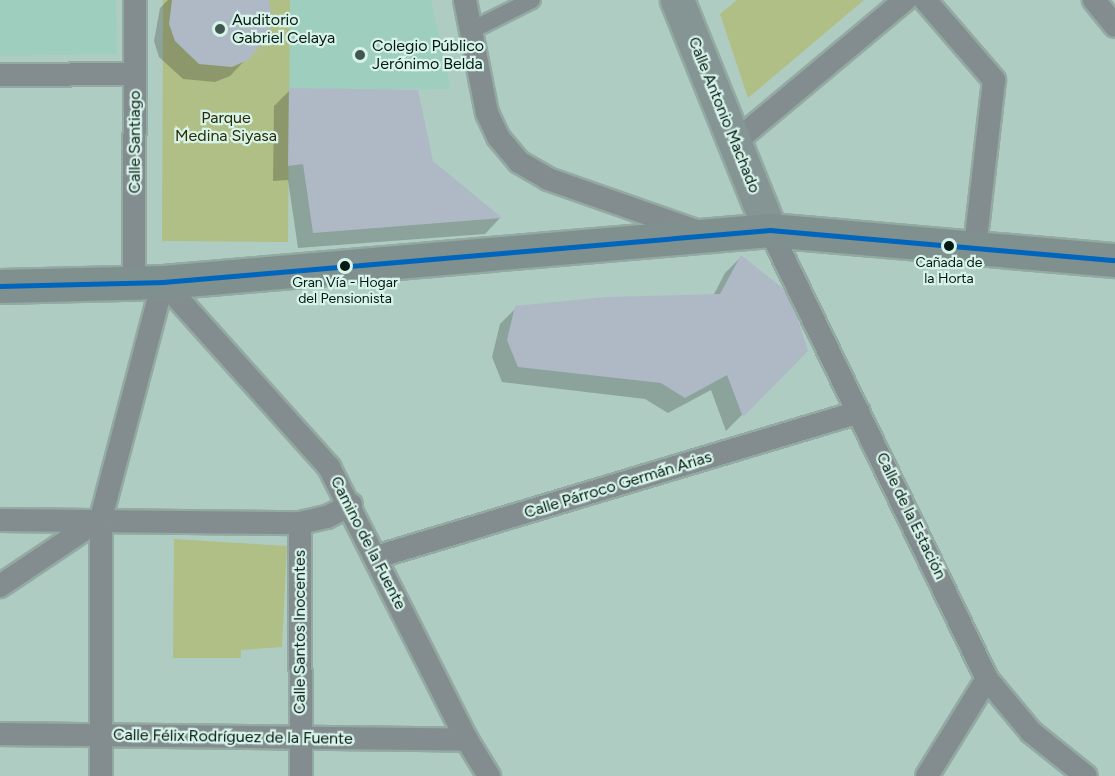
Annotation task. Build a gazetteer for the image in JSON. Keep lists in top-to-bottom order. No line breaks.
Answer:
{"streets":{"main road":["Calle Antonio Machado"],"street":["Calle Santiago","Calle Párroco Germán Arias","Calle de la Estación","Camino de la Fuente","Calle Santos Inocentes","Calle Félix Rodríguez de la Fuente"]},"crossings":[["Calle Antonio Machado","Calle de la Estación"],["Calle Santiago","Camino de la Fuente"],["Calle Santiago","Calle Félix Rodríguez de la Fuente"],["Calle Párroco Germán Arias","Calle de la Estación"],["Calle Párroco Germán Arias","Camino de la Fuente"],["Camino de la Fuente","Calle Félix Rodríguez de la Fuente"],["Calle Santos Inocentes","Calle Félix Rodríguez de la Fuente"]],"parks":["Parque Medina Siyasa"],"places":["Auditorio Gabriel Celaya","Colegio Público Jerónimo Belda","Cañada de la Horta","Gran Vía - Hogar del Pensionista"]}
